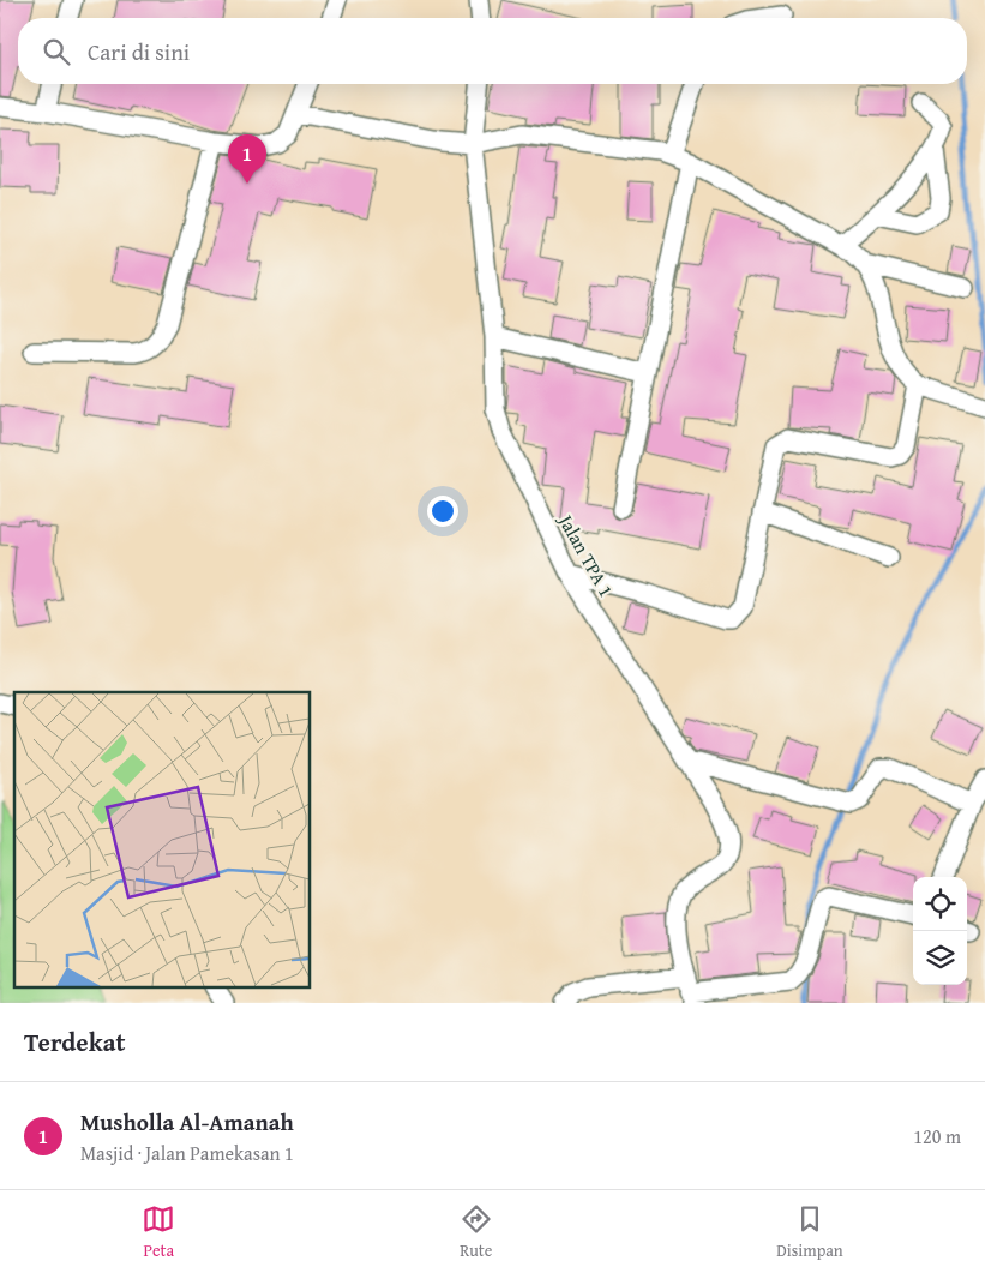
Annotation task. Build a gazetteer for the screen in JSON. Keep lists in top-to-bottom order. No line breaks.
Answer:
{"streets":{"street":["Jalan TPA 1"]},"page":{"search":"Cari di sini","pins":"1","heading":"Terdekat","list":[{"mark":"1","name":"Musholla Al-Amanah","note":"Masjid · Jalan Pamekasan 1","value":"120 m"}],"nav":["Peta","Rute","Disimpan"]}}
